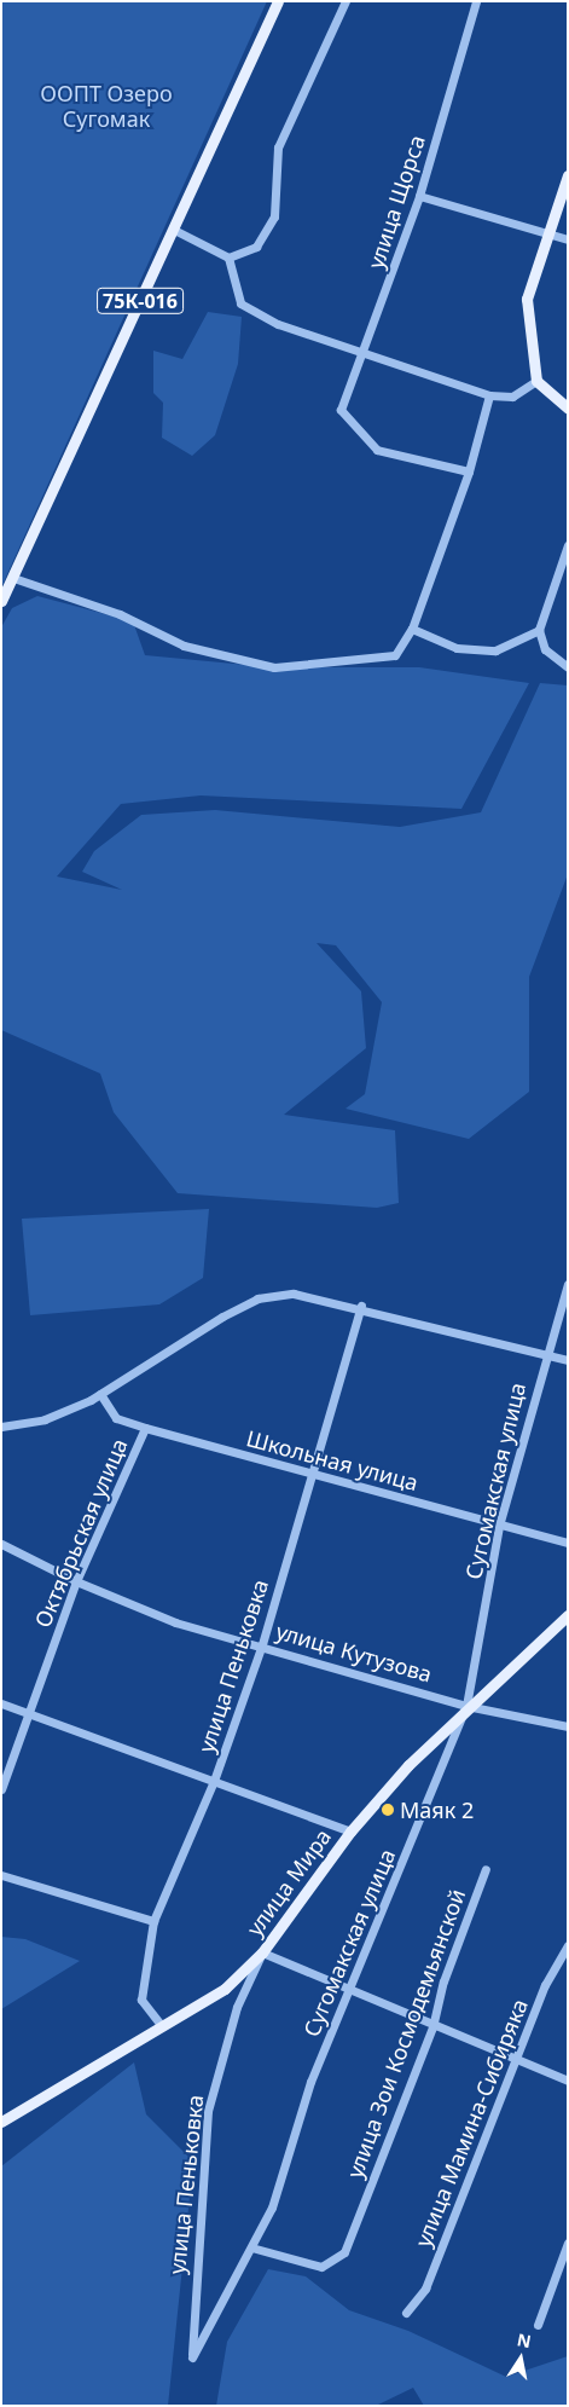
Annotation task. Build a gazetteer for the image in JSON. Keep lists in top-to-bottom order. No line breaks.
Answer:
{"streets":{"main road":["75К-016","улица Мира"],"street":["улица Щорса","Школьная улица","Сугомакская улица","Октябрьская улица","улица Кутузова","улица Пеньковка","улица Зои Космодемьянской","улица Мамина-Сибиряка"]},"crossings":[["Школьная улица","Сугомакская улица"],["Школьная улица","Октябрьская улица"],["Школьная улица","улица Пеньковка"],["Сугомакская улица","улица Кутузова"],["Сугомакская улица","улица Пеньковка"],["Сугомакская улица","улица Мира"],["Сугомакская улица","улица Зои Космодемьянской"],["Октябрьская улица","улица Кутузова"],["улица Кутузова","улица Пеньковка"],["улица Кутузова","улица Мира"],["улица Пеньковка","улица Мира"]],"parks":["ООПТ Озеро Сугомак"],"places":["Маяк 2"],"north":"top"}
